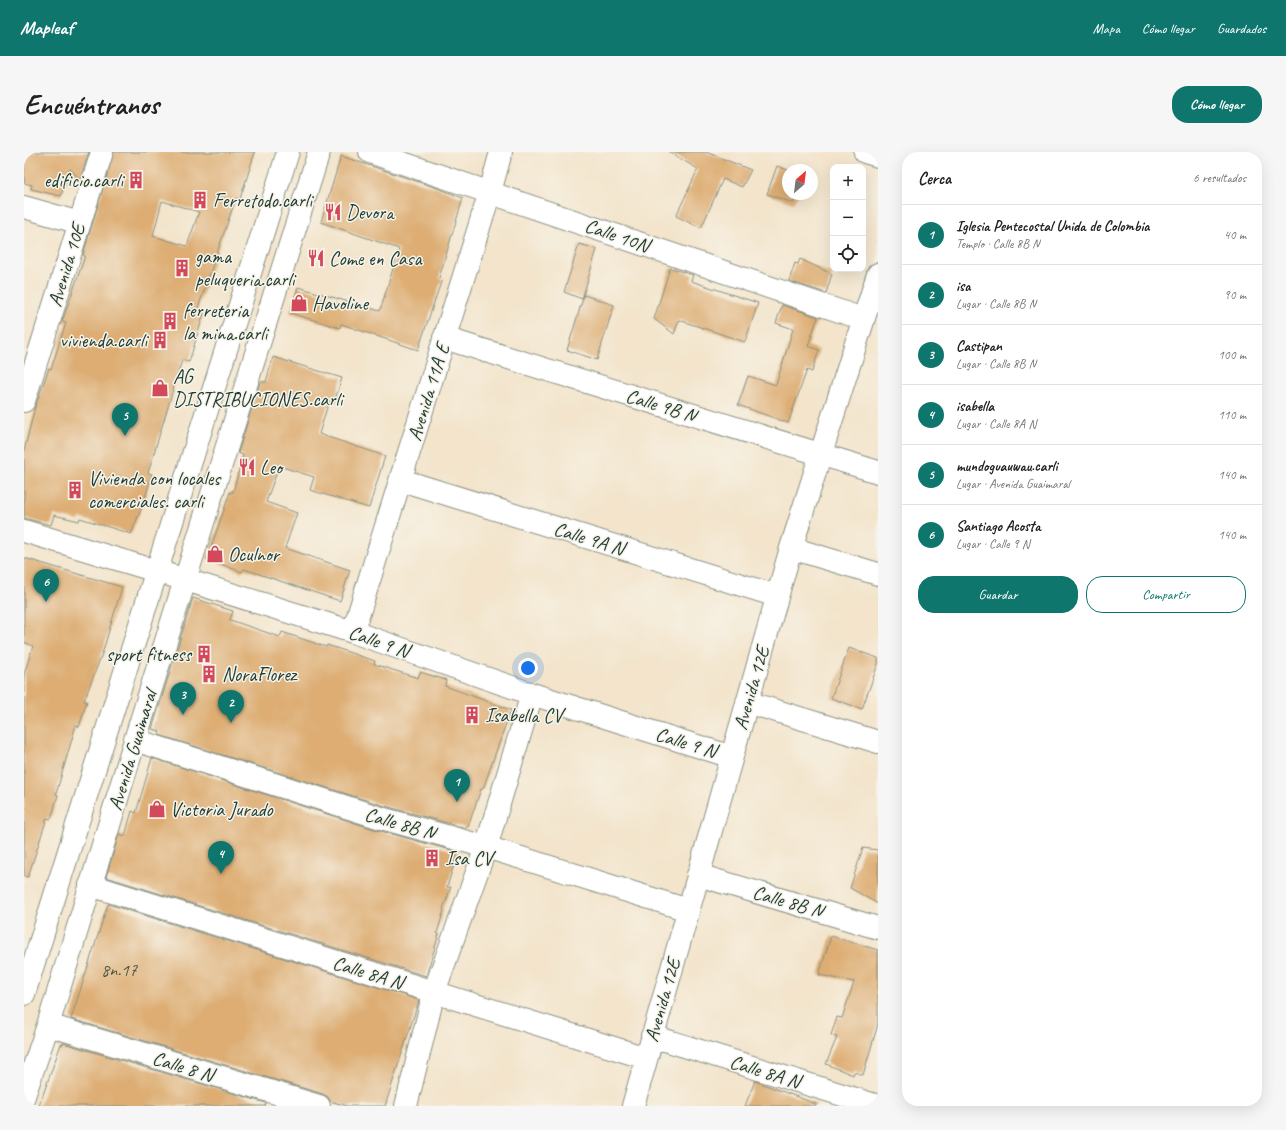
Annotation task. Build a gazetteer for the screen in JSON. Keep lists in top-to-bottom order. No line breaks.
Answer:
{"streets":{"street":["Calle 10N","Avenida 10E","Avenida 11A E","Calle 9B N","Calle 9A N","Calle 9 N","Avenida 12E","Avenida Guaimaral","Calle 8B N","Calle 8A N","Calle 8 N"]},"crossings":[["Calle 10N","Avenida 11A E"],["Calle 10N","Avenida 12E"],["Avenida 11A E","Calle 9B N"],["Avenida 11A E","Calle 9A N"],["Avenida 11A E","Calle 9 N"],["Calle 9B N","Avenida 12E"],["Calle 9A N","Avenida 12E"],["Calle 9 N","Avenida 12E"],["Calle 9 N","Avenida Guaimaral"],["Avenida 12E","Calle 8B N"],["Avenida 12E","Calle 8A N"],["Avenida Guaimaral","Calle 8B N"],["Avenida Guaimaral","Calle 8A N"],["Avenida Guaimaral","Calle 8 N"]],"places":{"building":["edificio.carli","Ferretodo.carli","gama peluqueria.carli","ferreteria la mina.carli","vivienda.carli","Vivienda con locales comerciales. carli","sport fitness","NoraFlorez","Isabella CV","Isa CV"],"restaurant":["Devora","Come en Casa","Leo"],"shop":["Havoline","AG DISTRIBUCIONES.carli","Oculnor","Victoria Jurado"]},"house_numbers":["8n.17"],"north":"top right","page":{"header":"Mapleaf","nav":["Mapa","Cómo llegar","Guardados"],"buttons":["Cómo llegar",["Guardar","Compartir"]],"title":"Encuéntranos","heading":["Cerca","6 resultados"],"map_buttons":["+","−"],"list":[{"mark":"1","name":"Iglesia Pentecostal Unida de Colombia","note":"Templo · Calle 8B N","value":"40 m"},{"mark":"2","name":"isa","note":"Lugar · Calle 8B N","value":"90 m"},{"mark":"3","name":"Castipan","note":"Lugar · Calle 8B N","value":"100 m"},{"mark":"4","name":"isabella","note":"Lugar · Calle 8A N","value":"110 m"},{"mark":"5","name":"mundoguauwau.carli","note":"Lugar · Avenida Guaimaral","value":"140 m"},{"mark":"6","name":"Santiago Acosta","note":"Lugar · Calle 9 N","value":"140 m"}],"pins":["5","6","3","2","1","4"]}}
